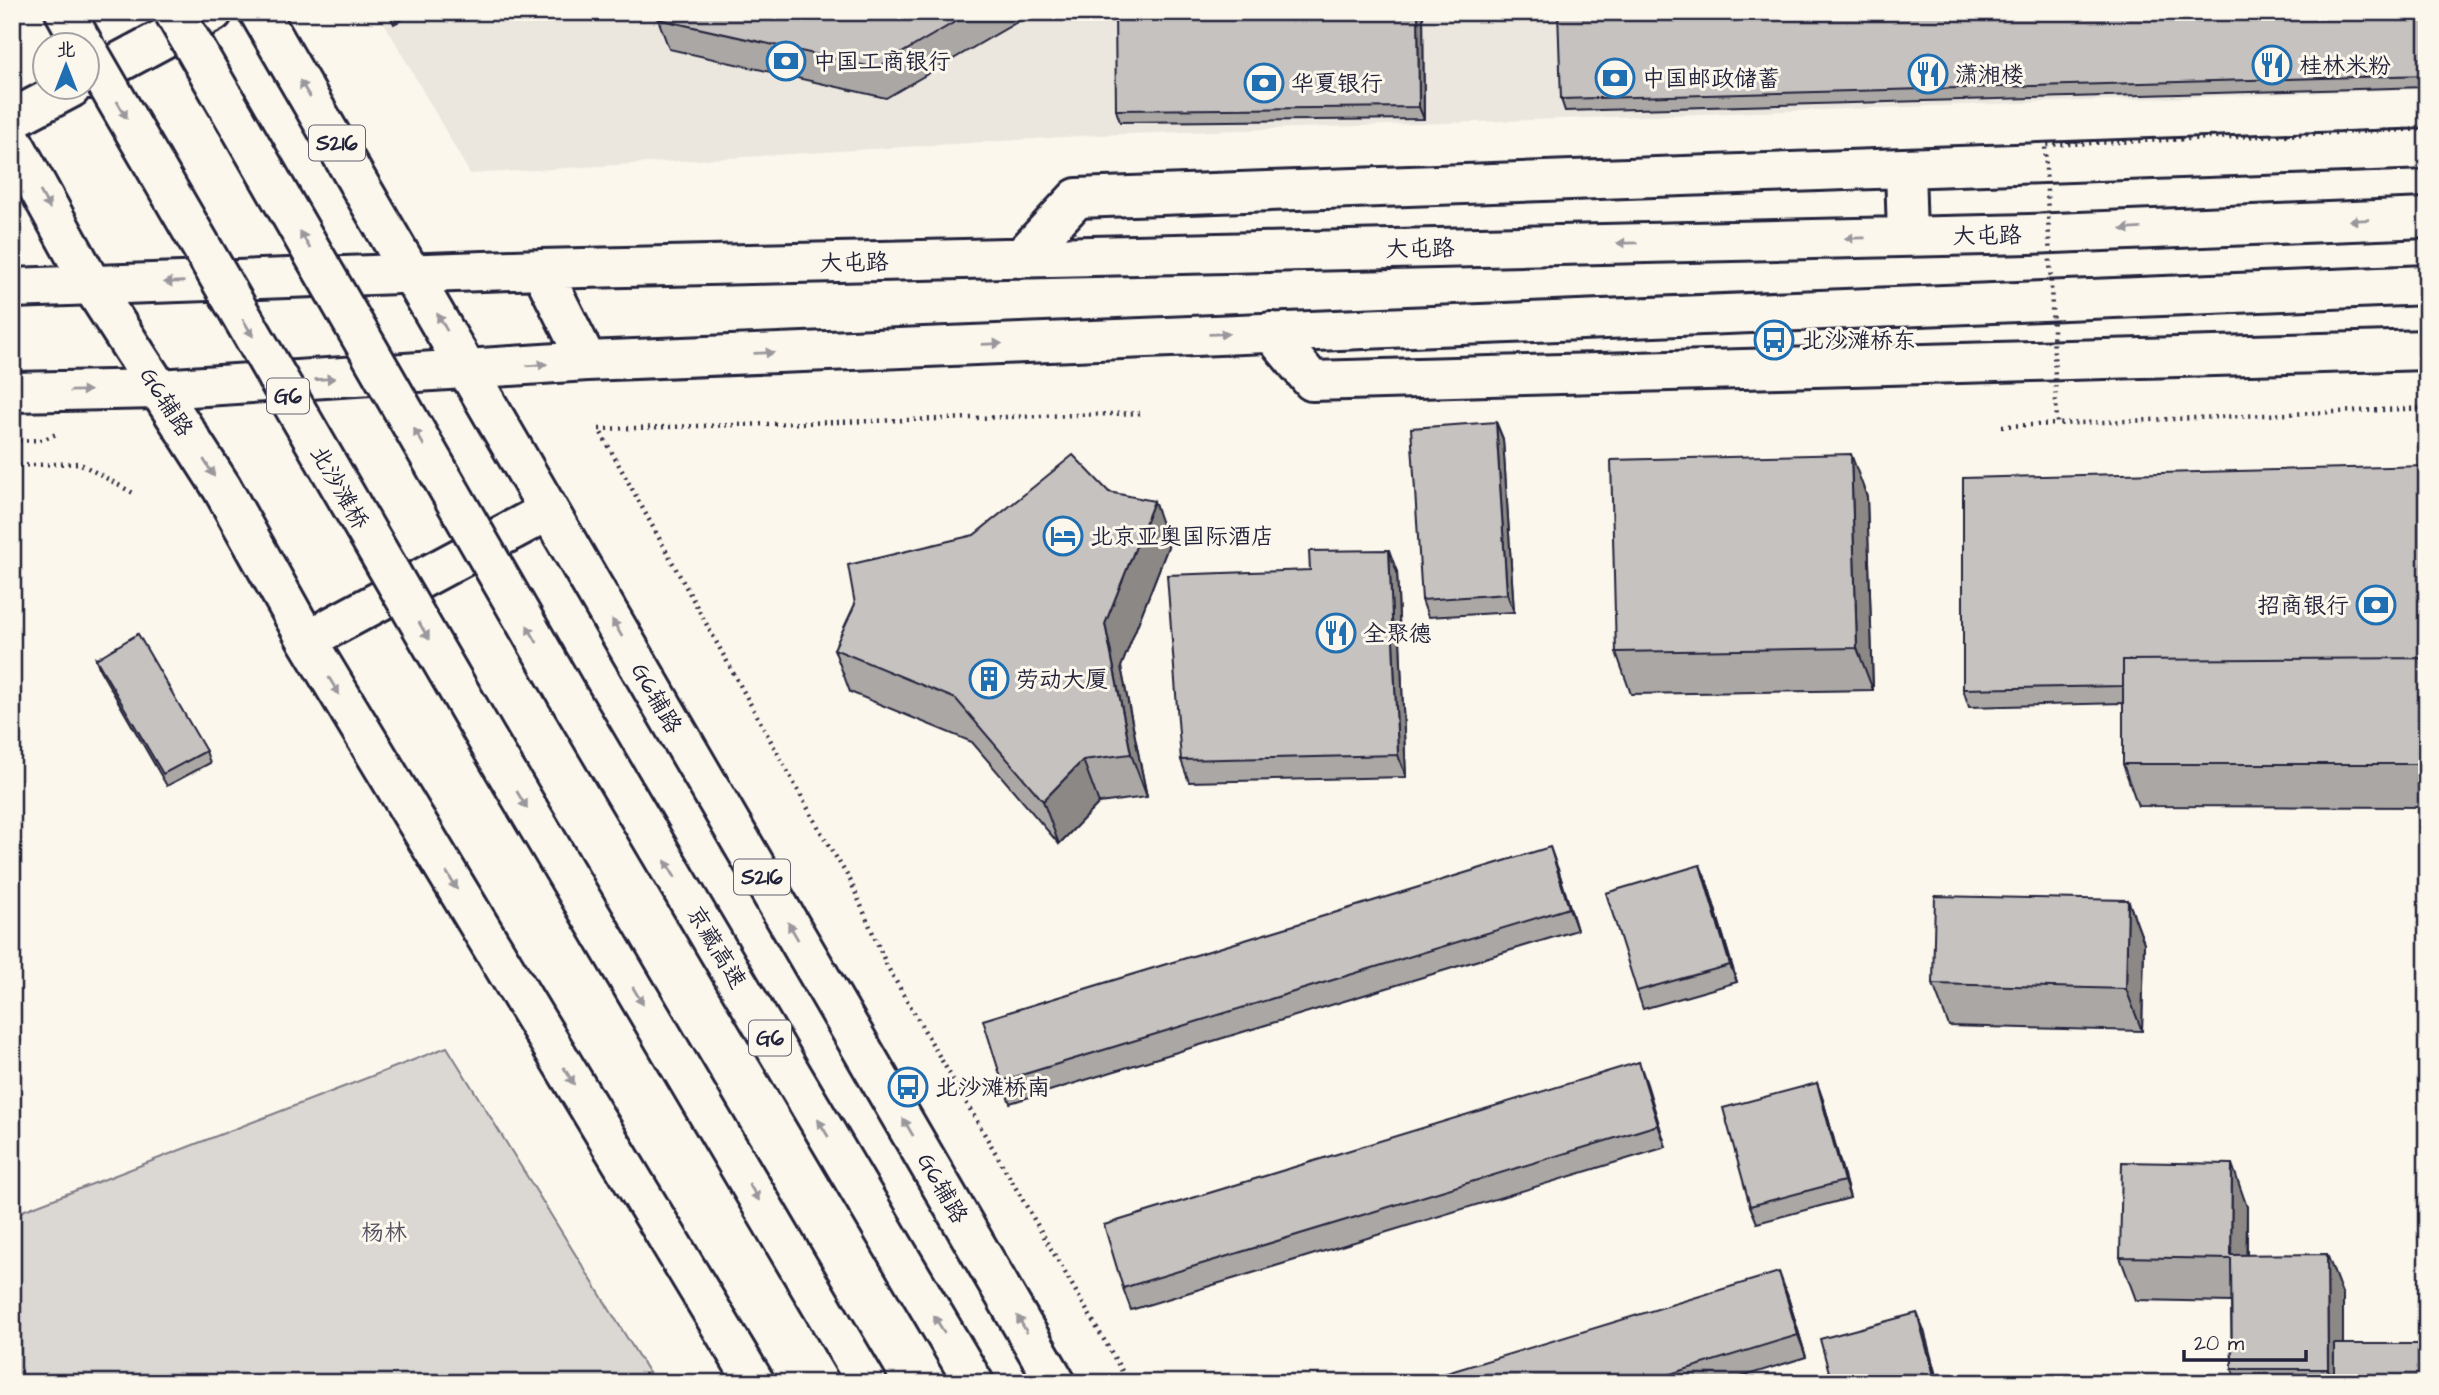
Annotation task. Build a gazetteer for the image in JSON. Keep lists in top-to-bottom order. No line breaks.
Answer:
{"streets":{"main road":["S216","大屯路","G6","G6辅路","北沙滩桥","京藏高速"]},"crossings":[["大屯路","G6辅路"]],"one_way":["北沙滩桥","京藏高速"],"parks":["杨林"],"places":{"bank":["中国工商银行","中国邮政储蓄","华夏银行","招商银行"],"restaurant":["桂林米粉","潇湘楼","全聚德"],"bus stop":["北沙滩桥东","北沙滩桥南"],"hotel":["北京亚奥国际酒店"],"building":["劳动大厦"]},"scale_bar":"20 m","north":"top"}
